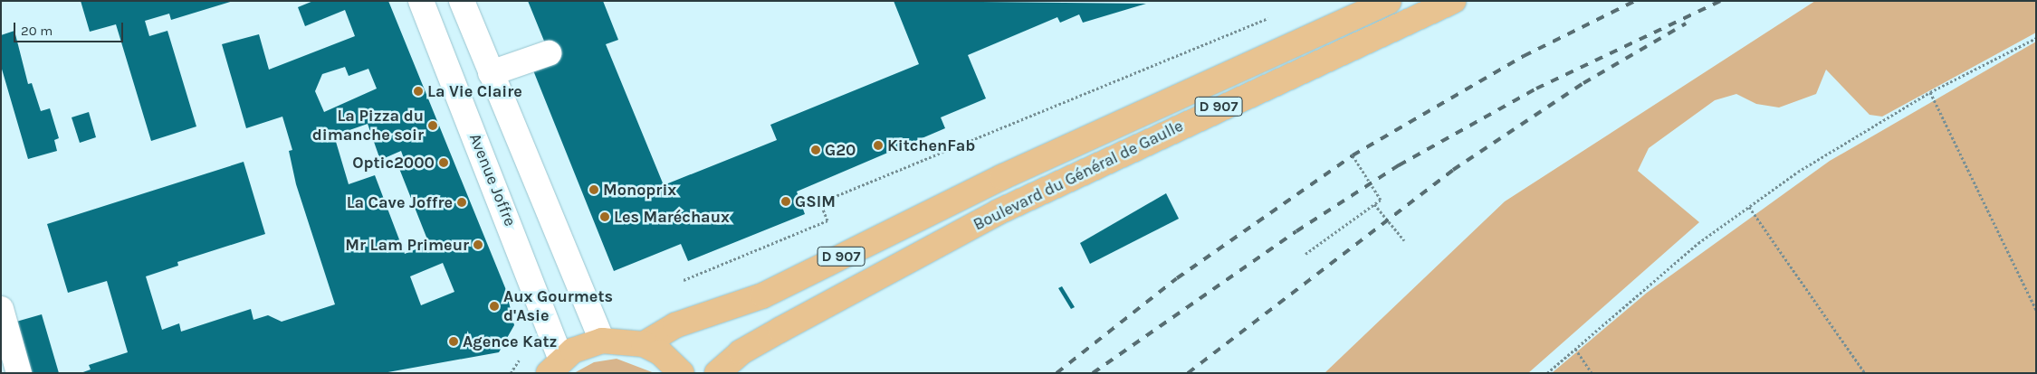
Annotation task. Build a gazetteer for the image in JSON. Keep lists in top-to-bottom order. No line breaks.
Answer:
{"streets":{"main road":["D 907","Boulevard du Général de Gaulle"],"street":["Avenue Joffre"]},"places":["La Vie Claire","La Pizza du dimanche soir","KitchenFab","G20","Optic2000","Monoprix","GSIM","La Cave Joffre","Les Maréchaux","Mr Lam Primeur","Aux Gourmets d'Asie","Agence Katz"],"scale_bar":"20 m"}
